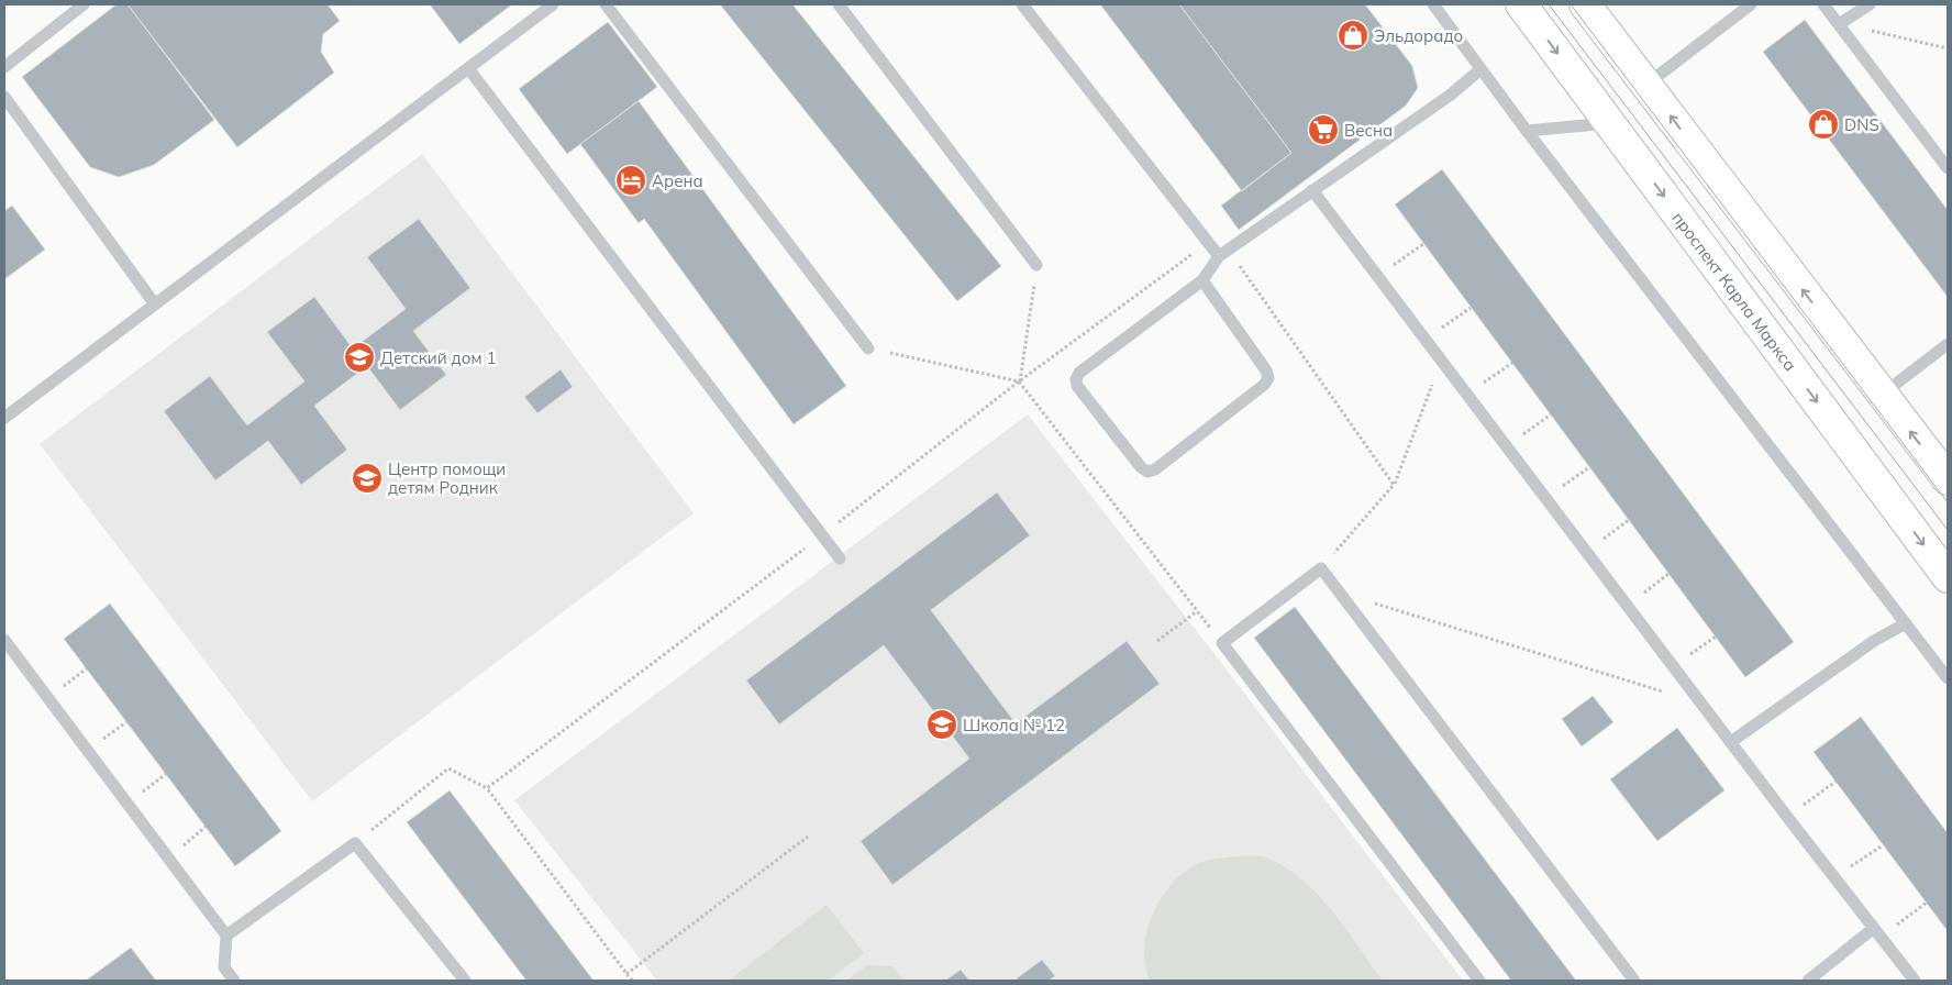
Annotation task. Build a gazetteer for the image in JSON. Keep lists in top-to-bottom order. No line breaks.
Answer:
{"streets":{"main road":["проспект Карла Маркса"]},"places":{"shop":["Эльдорадо","DNS"],"supermarket":["Весна"],"hotel":["Арена"],"school or university":["Детский дом 1","Центр помощи детям Родник","Школа № 12"]}}
